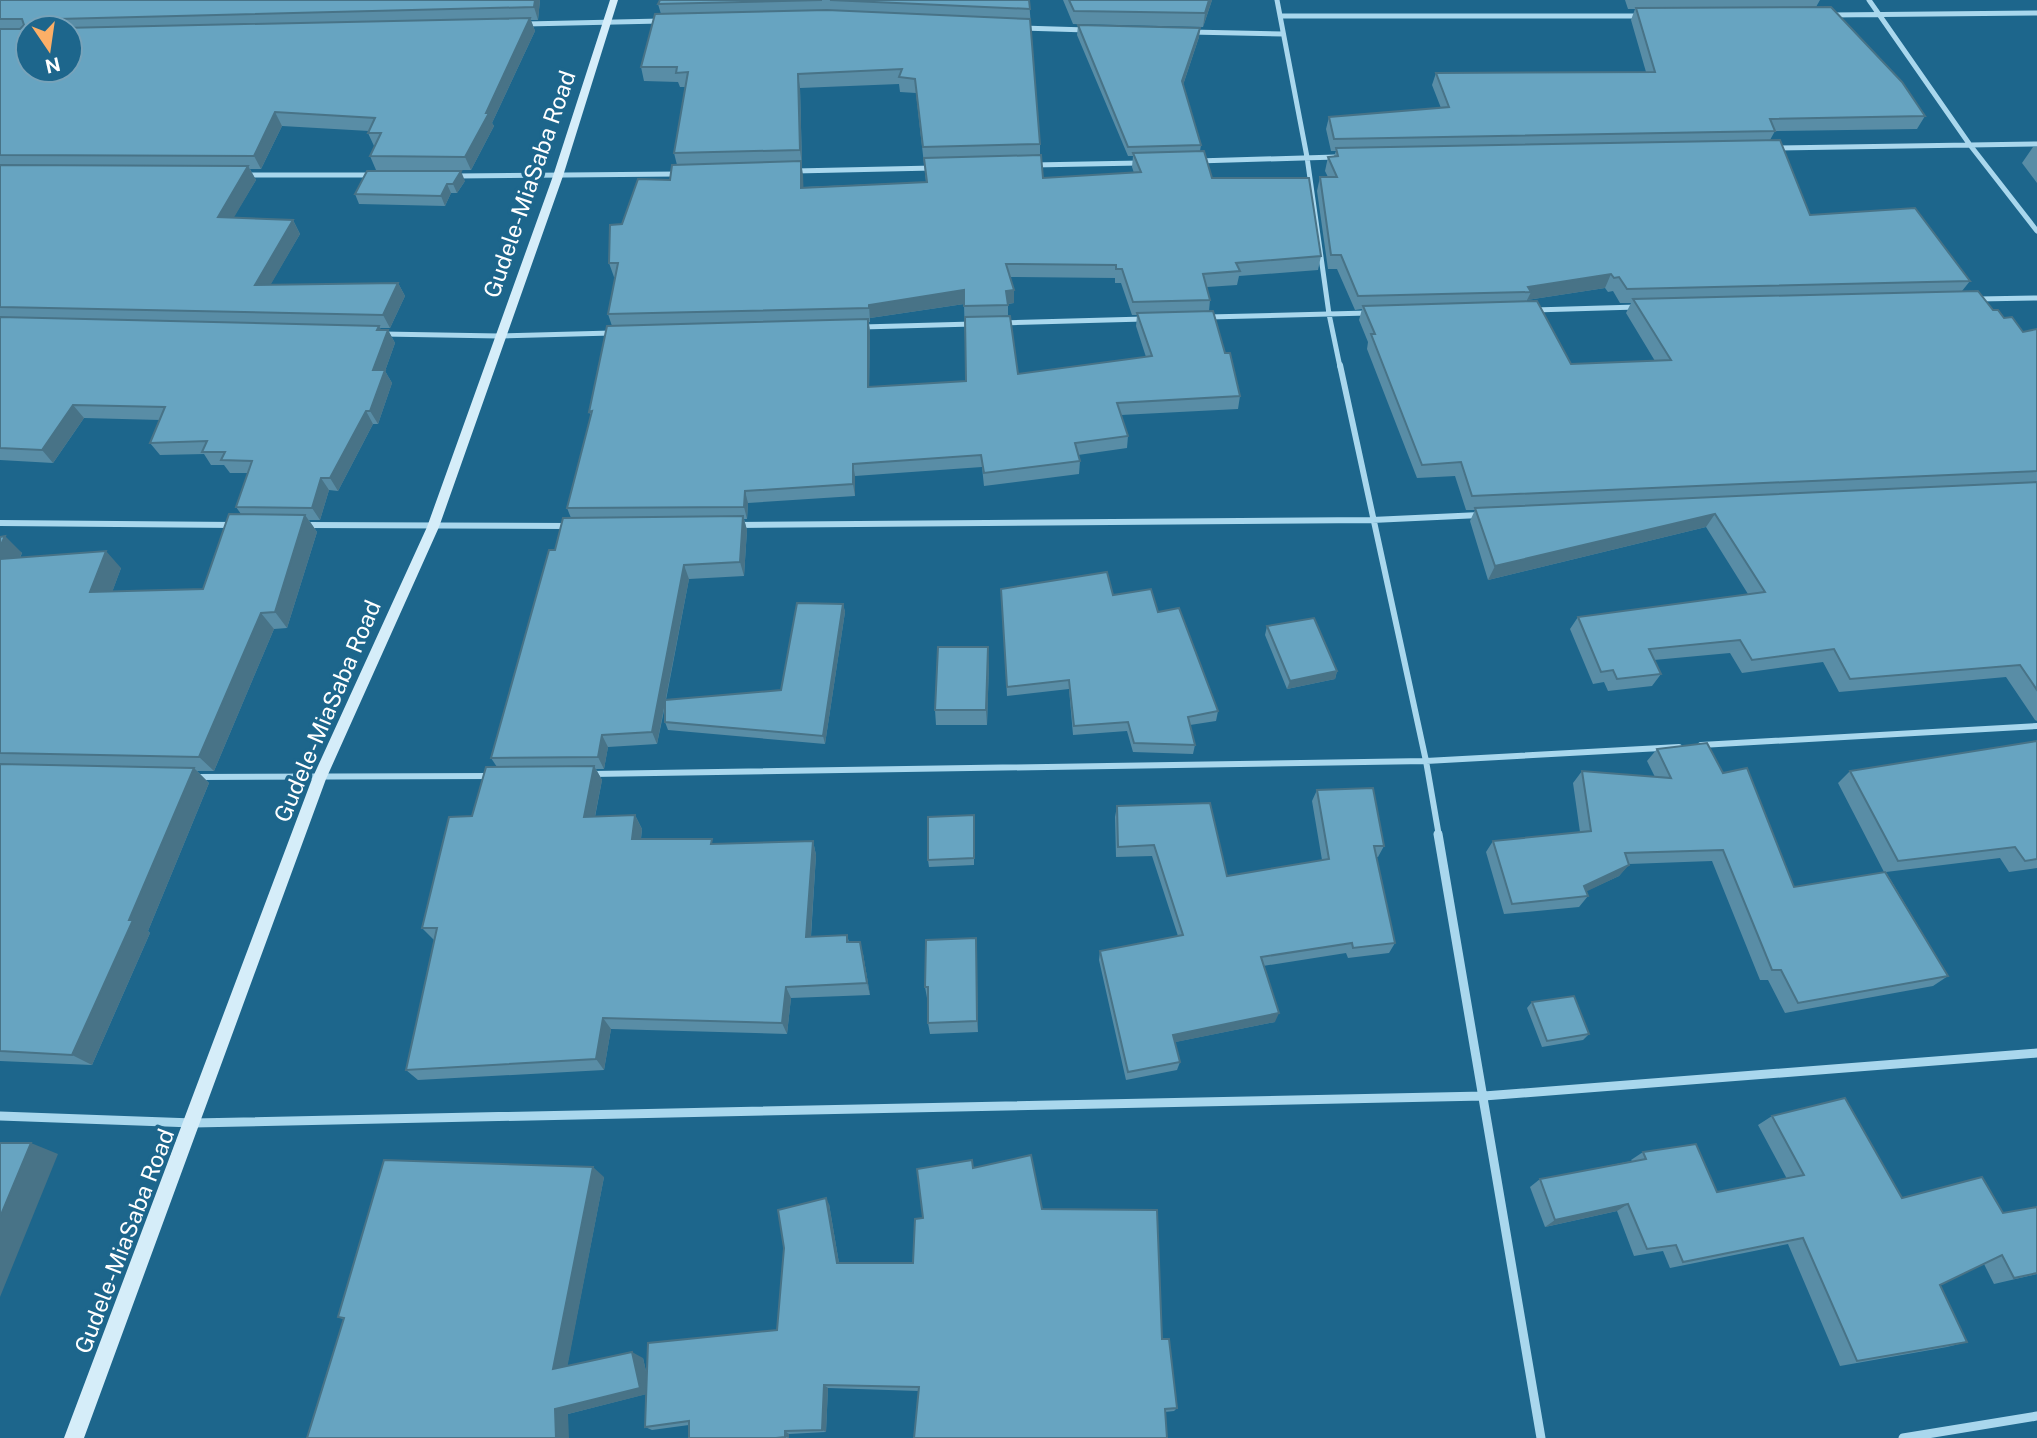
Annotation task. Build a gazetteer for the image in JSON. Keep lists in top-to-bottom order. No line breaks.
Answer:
{"streets":{"main road":["Gudele-MiaSaba Road"]},"north":"bottom"}
